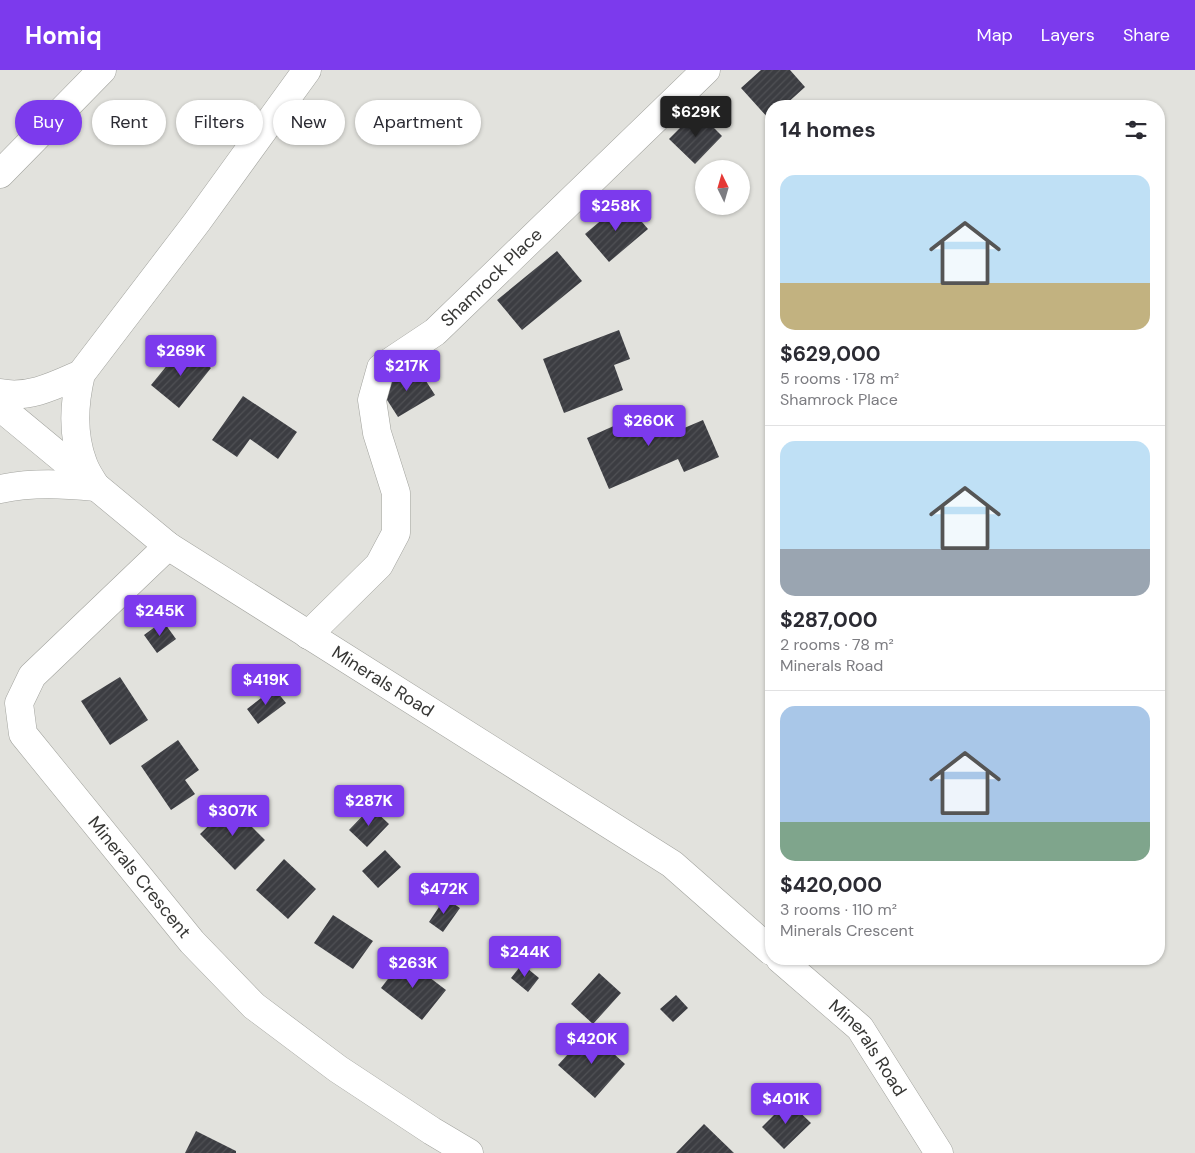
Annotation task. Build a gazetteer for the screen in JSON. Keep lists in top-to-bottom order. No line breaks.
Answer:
{"streets":{"main road":["Shamrock Place","Minerals Road","Minerals Crescent"]},"crossings":[["Shamrock Place","Minerals Road"],["Minerals Road","Minerals Crescent"]],"north":"top","page":{"header":"Homiq","nav":["Map","Layers","Share"],"price":["$629K","$258K","$269K","$217K","$260K","$245K","$419K","$287K","$307K","$472K","$244K","$263K","$420K","$401K"],"chip":["Buy","Rent","Filters","New","Apartment"],"heading":"14 homes","list":[{"name":"$629,000","note":"5 rooms · 178 m² · Shamrock Place"},{"name":"$287,000","note":"2 rooms · 78 m² · Minerals Road"},{"name":"$420,000","note":"3 rooms · 110 m² · Minerals Crescent"}]}}
